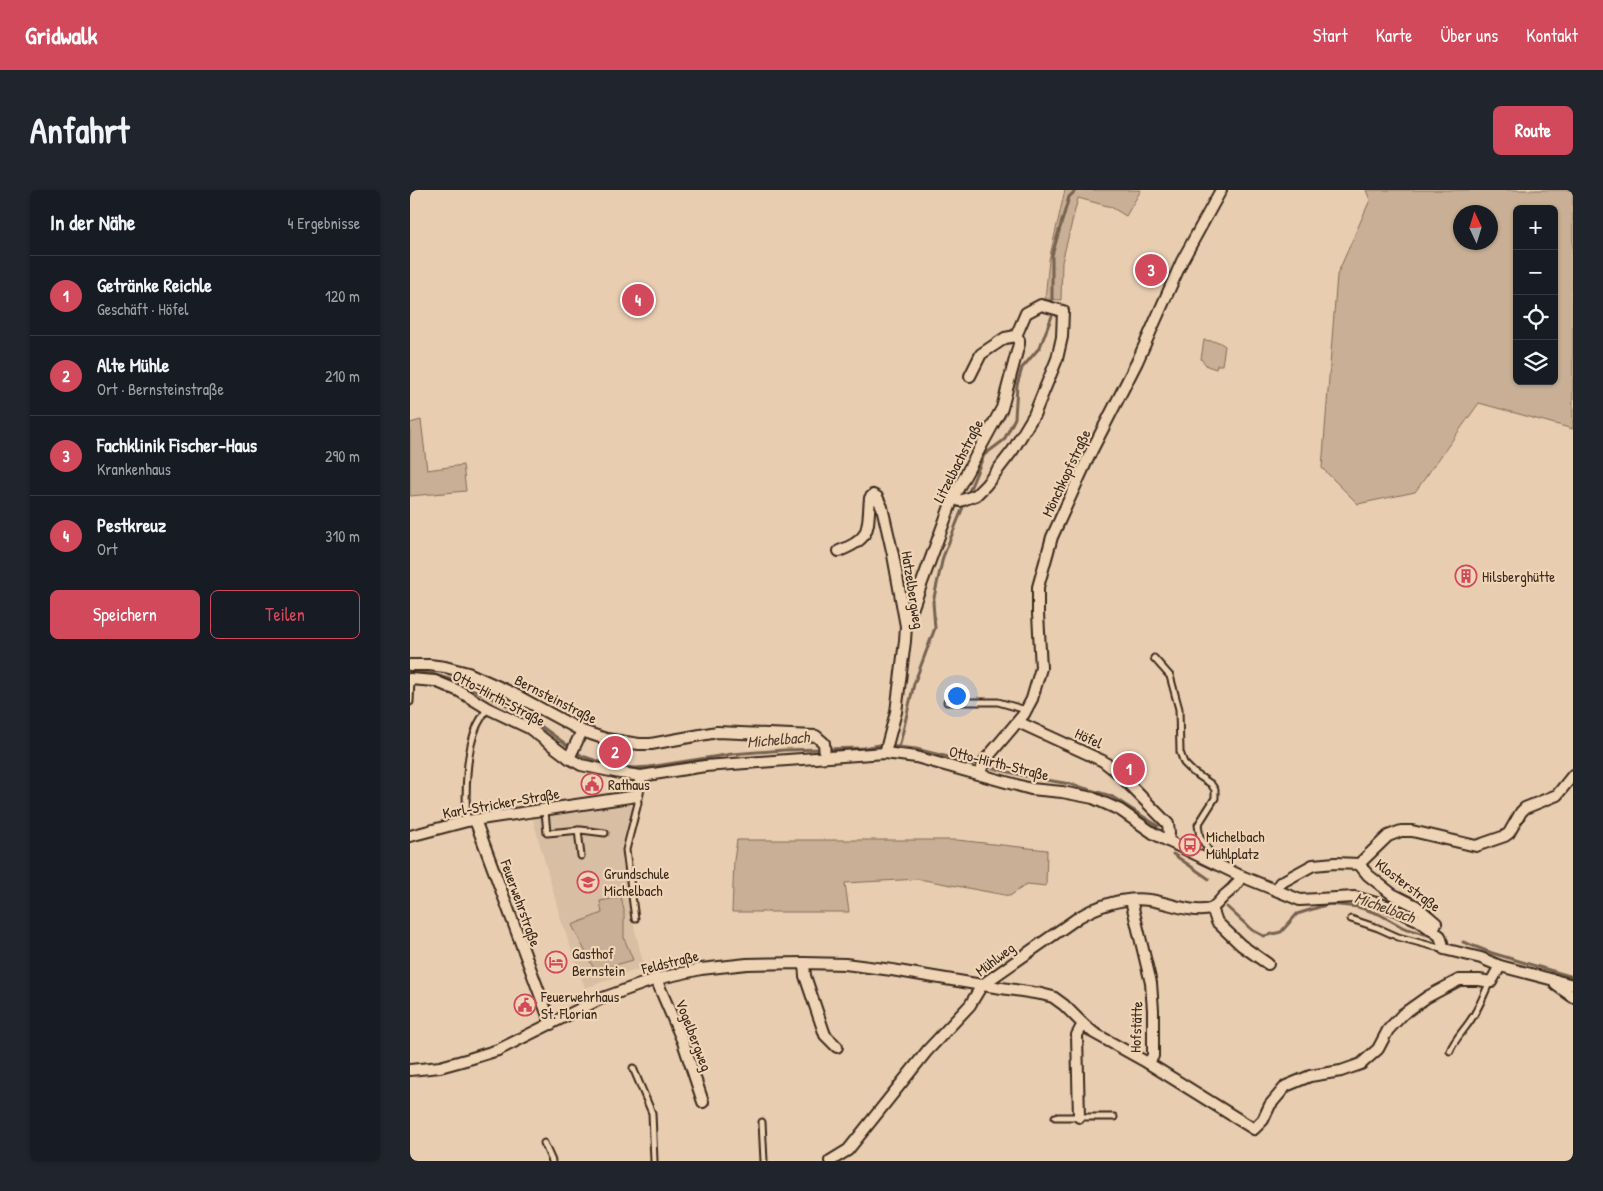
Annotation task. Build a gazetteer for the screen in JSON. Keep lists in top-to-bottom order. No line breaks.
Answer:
{"streets":{"street":["Litzelbachstraße","Mönchkopfstraße","Hatzelbergweg","Otto-Hirth-Straße","Bernsteinstraße","Höfel","Karl-Stricker-Straße","Klosterstraße","Feuerwehrstraße","Mühlweg","Feldstraße","Hofstätte","Vogelbergweg"]},"crossings":[["Litzelbachstraße","Hatzelbergweg"],["Mönchkopfstraße","Otto-Hirth-Straße"],["Mönchkopfstraße","Höfel"],["Hatzelbergweg","Otto-Hirth-Straße"],["Otto-Hirth-Straße","Bernsteinstraße"],["Otto-Hirth-Straße","Höfel"],["Otto-Hirth-Straße","Klosterstraße"],["Karl-Stricker-Straße","Feuerwehrstraße"],["Feuerwehrstraße","Feldstraße"],["Mühlweg","Feldstraße"],["Mühlweg","Hofstätte"],["Feldstraße","Hofstätte"],["Feldstraße","Vogelbergweg"]],"water":["Michelbach"],"places":{"building":["Hilsberghütte"],"public building":["Rathaus","Feuerwehrhaus St. Florian"],"bus stop":["Michelbach Mühlplatz"],"school or university":["Grundschule Michelbach"],"hotel":["Gasthof Bernstein"]},"north":"top","page":{"header":"Gridwalk","nav":["Start","Karte","Über uns","Kontakt"],"buttons":["Route",["Speichern","Teilen"]],"title":"Anfahrt","heading":["In der Nähe","4 Ergebnisse"],"map_buttons":["+","−"],"pins":["3","4","2","1"],"list":[{"mark":"1","name":"Getränke Reichle","note":"Geschäft · Höfel","value":"120 m"},{"mark":"2","name":"Alte Mühle","note":"Ort · Bernsteinstraße","value":"210 m"},{"mark":"3","name":"Fachklinik Fischer-Haus","note":"Krankenhaus","value":"290 m"},{"mark":"4","name":"Pestkreuz","note":"Ort","value":"310 m"}]}}
